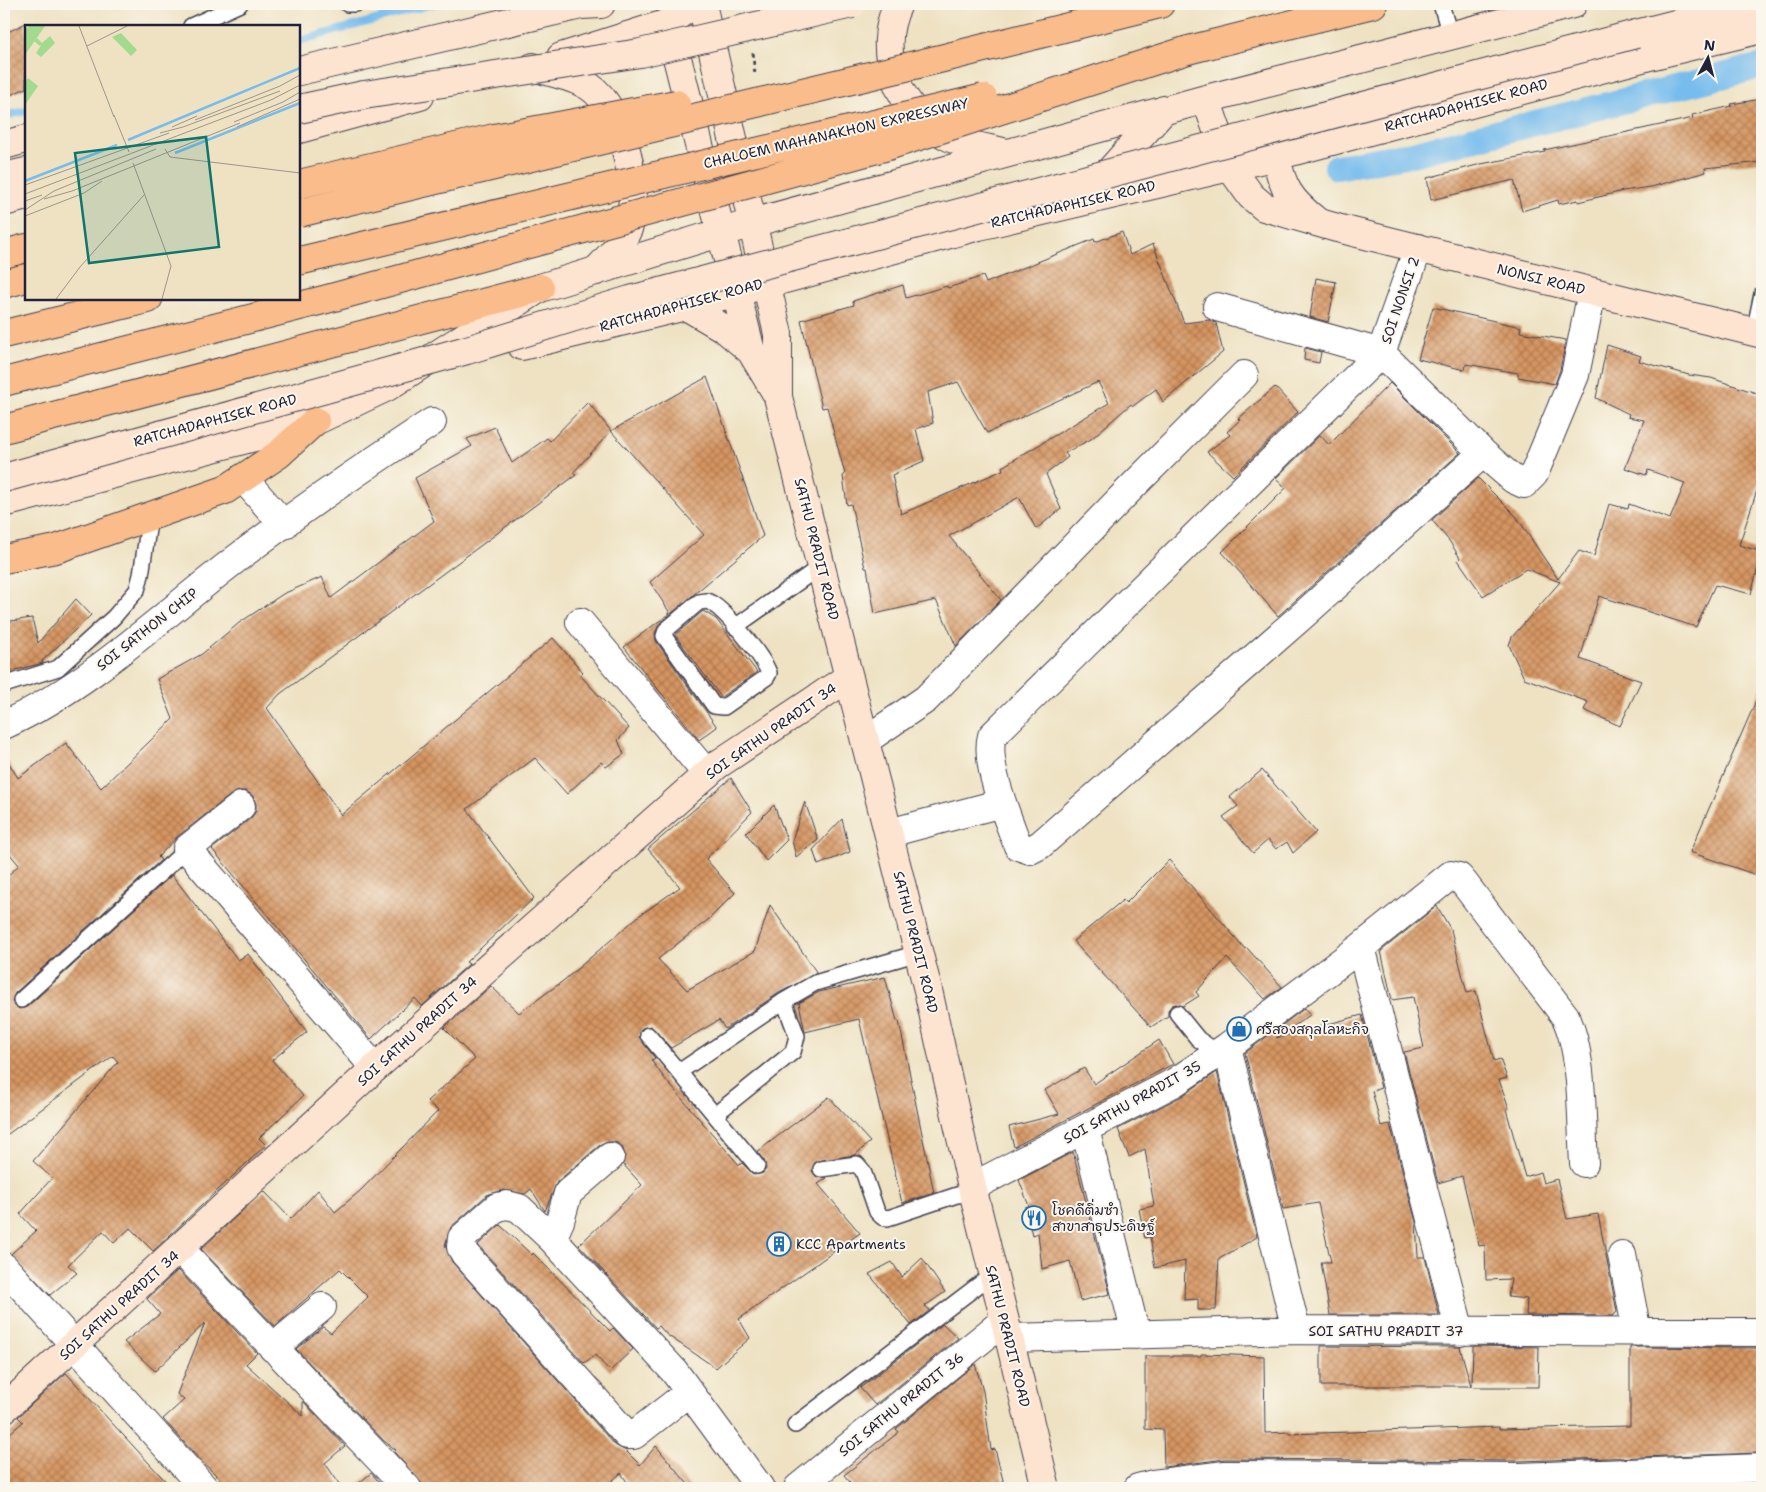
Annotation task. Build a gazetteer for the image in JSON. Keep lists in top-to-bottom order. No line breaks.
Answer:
{"streets":{"highway":["CHALOEM MAHANAKHON EXPRESSWAY"],"main road":["RATCHADAPHISEK ROAD","NONSI ROAD","SATHU PRADIT ROAD","SOI SATHU PRADIT 34"],"street":["SOI NONSI 2","SOI SATHON CHIP","SOI SATHU PRADIT 35","SOI SATHU PRADIT 37","SOI SATHU PRADIT 36"]},"crossings":[["RATCHADAPHISEK ROAD","NONSI ROAD"],["RATCHADAPHISEK ROAD","SATHU PRADIT ROAD"],["NONSI ROAD","SOI NONSI 2"],["SATHU PRADIT ROAD","SOI SATHU PRADIT 34"],["SATHU PRADIT ROAD","SOI SATHU PRADIT 35"],["SATHU PRADIT ROAD","SOI SATHU PRADIT 37"],["SATHU PRADIT ROAD","SOI SATHU PRADIT 36"],["SOI SATHU PRADIT 37","SOI SATHU PRADIT 36"]],"places":{"shop":["ศรีสองสกุลโลหะกิจ"],"restaurant":["โชคดีติ่มซำ สาขาสาธุประดิษฐ์"],"building":["KCC Apartments"]},"north":"top"}
